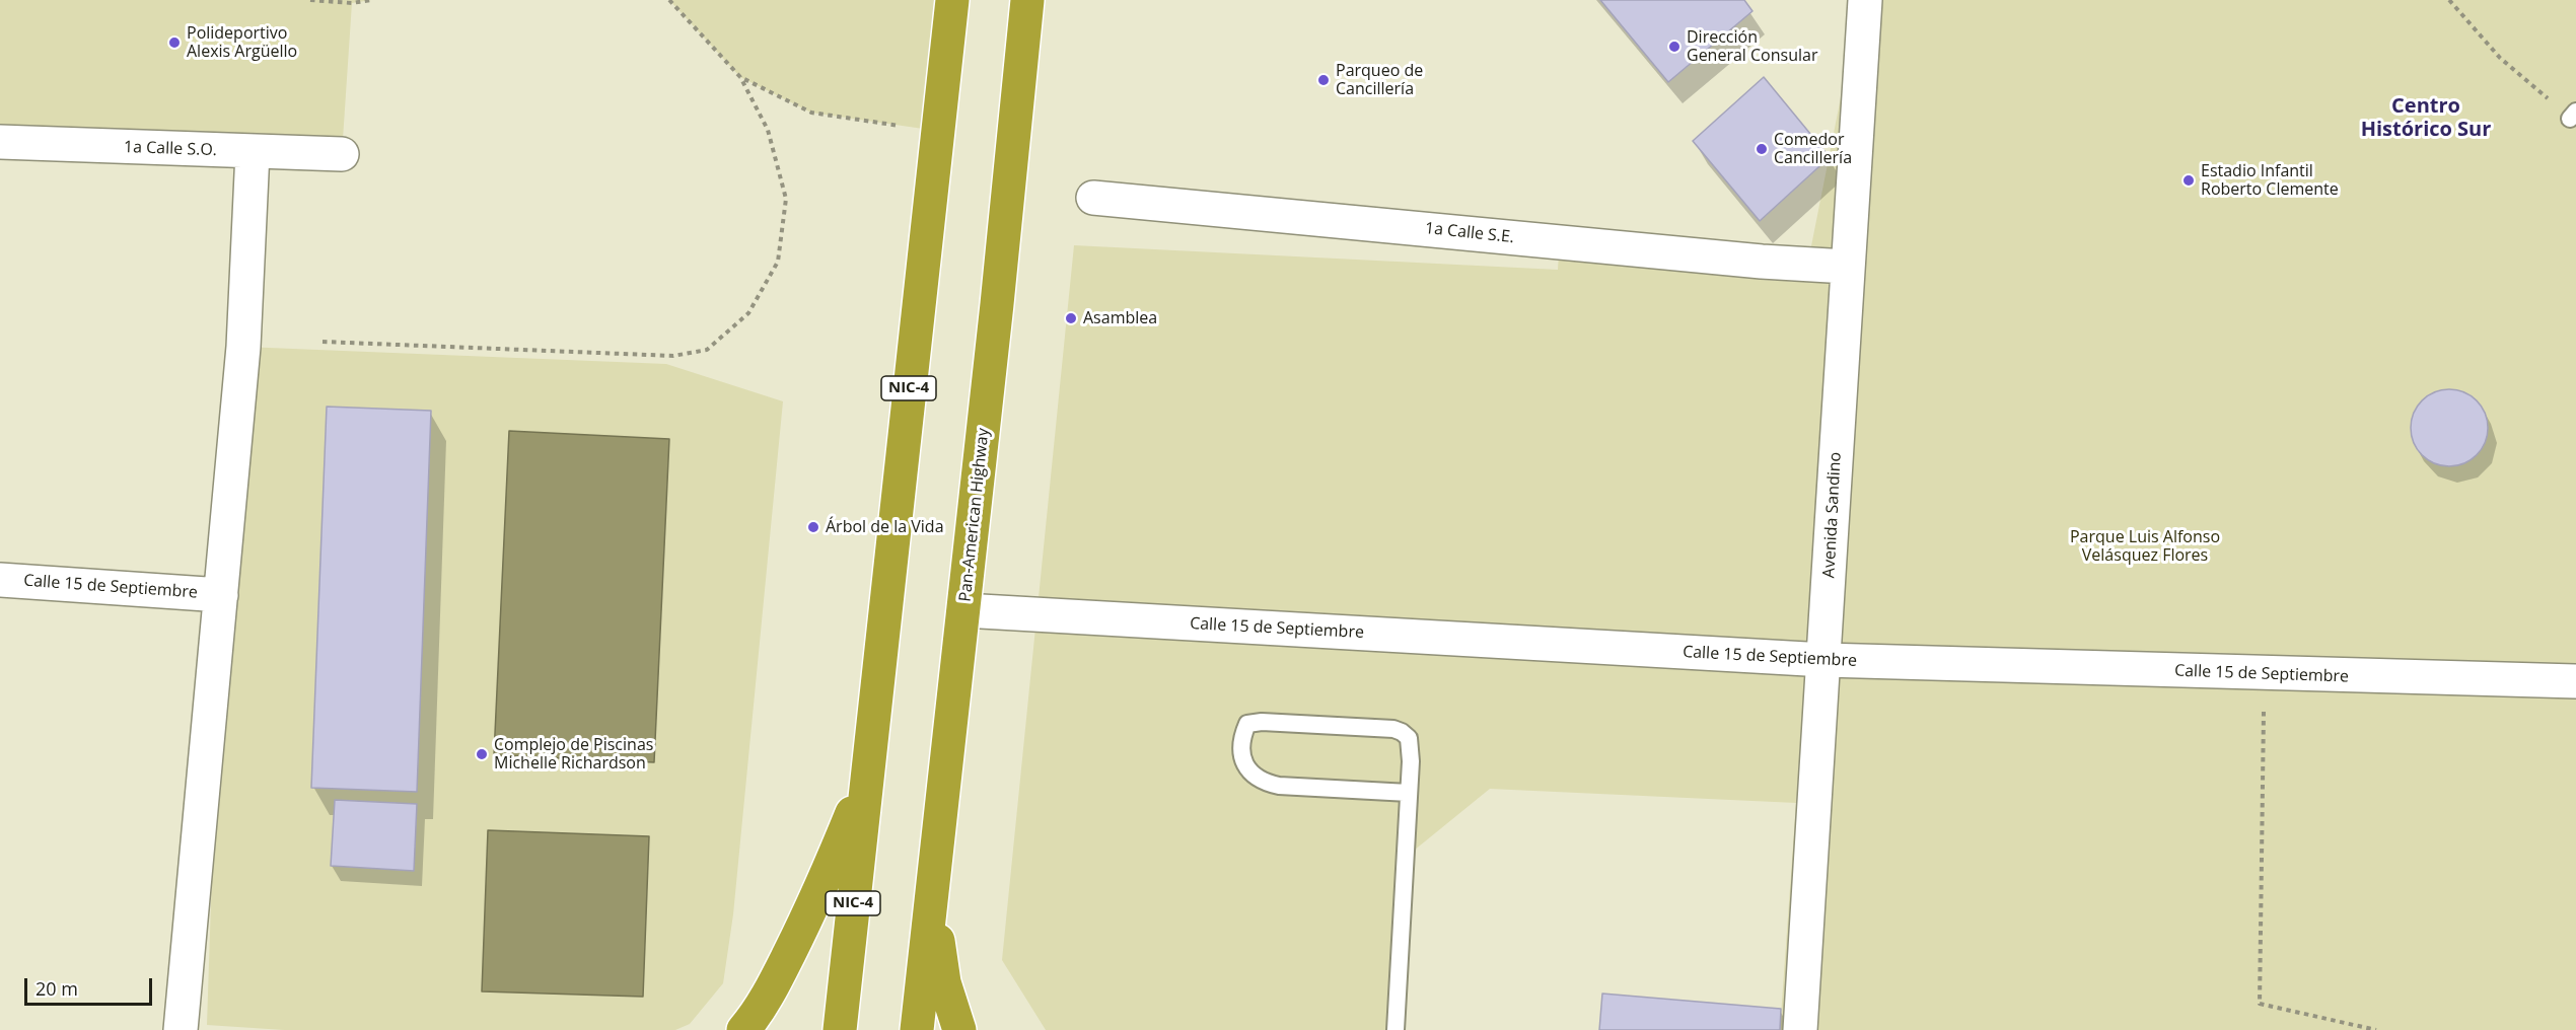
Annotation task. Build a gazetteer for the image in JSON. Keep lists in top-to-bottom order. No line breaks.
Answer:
{"streets":{"highway":["NIC-4","Pan-American Highway"],"street":["1a Calle S.O.","1a Calle S.E.","Avenida Sandino","Calle 15 de Septiembre"]},"crossings":[["1a Calle S.E.","Avenida Sandino"],["Pan-American Highway","Calle 15 de Septiembre"],["Avenida Sandino","Calle 15 de Septiembre"]],"districts":["Centro Histórico Sur"],"parks":["Parque Luis Alfonso Velásquez Flores"],"places":["Polideportivo Alexis Argüello","Dirección General Consular","Parqueo de Cancillería","Comedor Cancillería","Estadio Infantil Roberto Clemente","Asamblea","Árbol de la Vida","Complejo de Piscinas Michelle Richardson"],"scale_bar":"20 m"}
